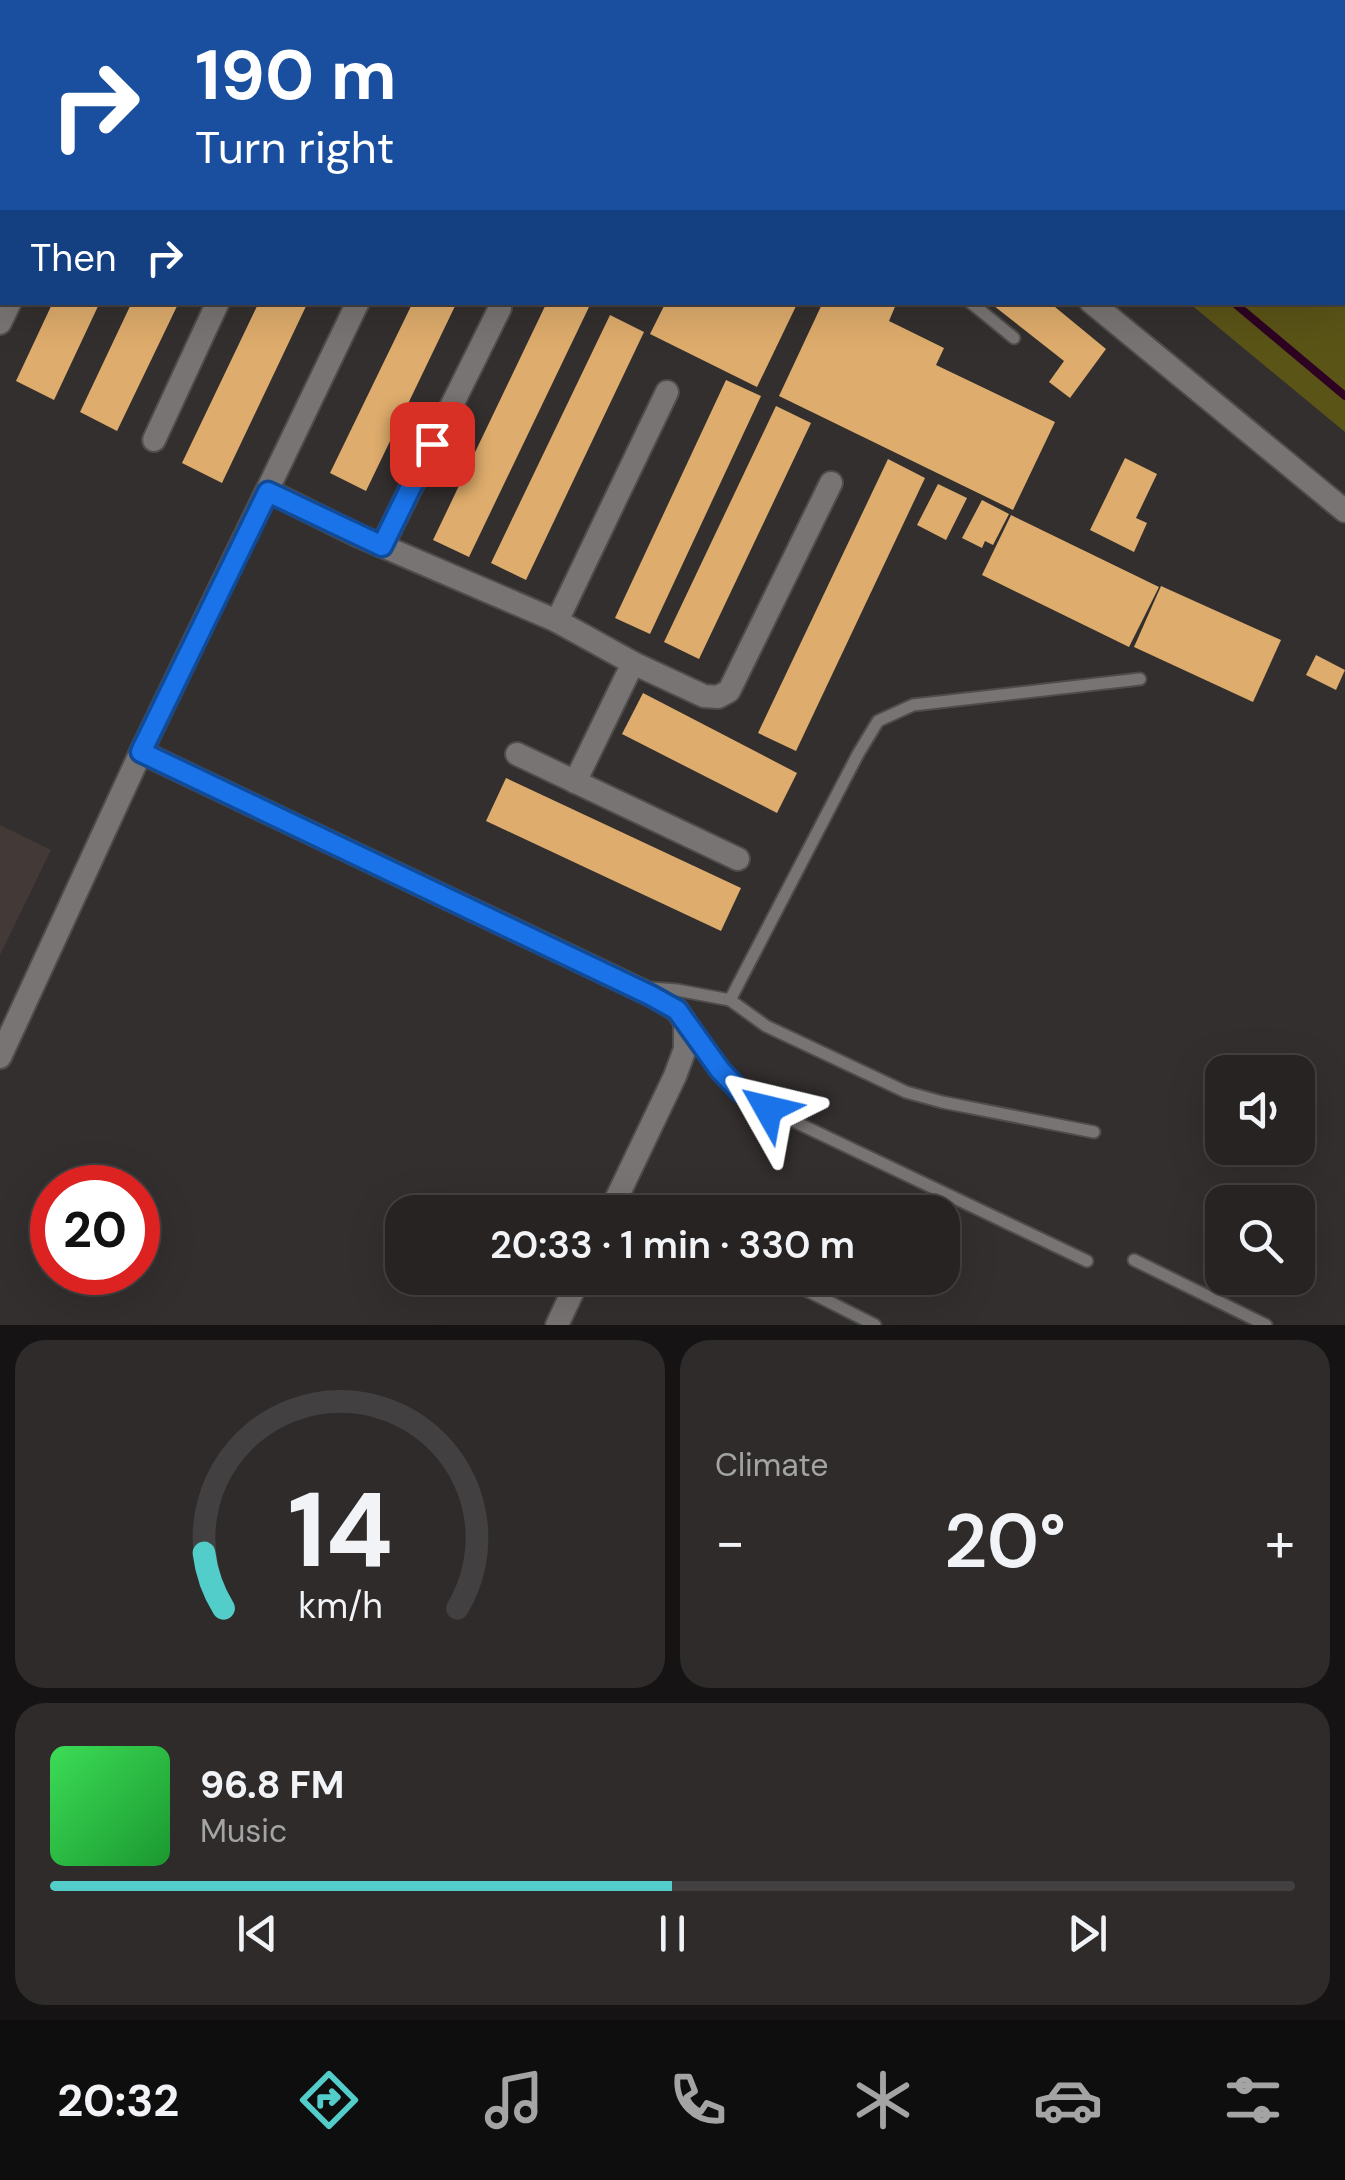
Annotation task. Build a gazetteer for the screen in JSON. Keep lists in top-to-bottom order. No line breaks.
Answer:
{"page":{"turn":["190 m","Turn right"],"then":"Then","limit":"20","trip":"20:33 · 1 min · 330 m","tile":"Climate","heat":["−","20°","+"],"song":["96.8 FM","Music"],"tabs":"20:32","gauge":["14","km/h"]}}
